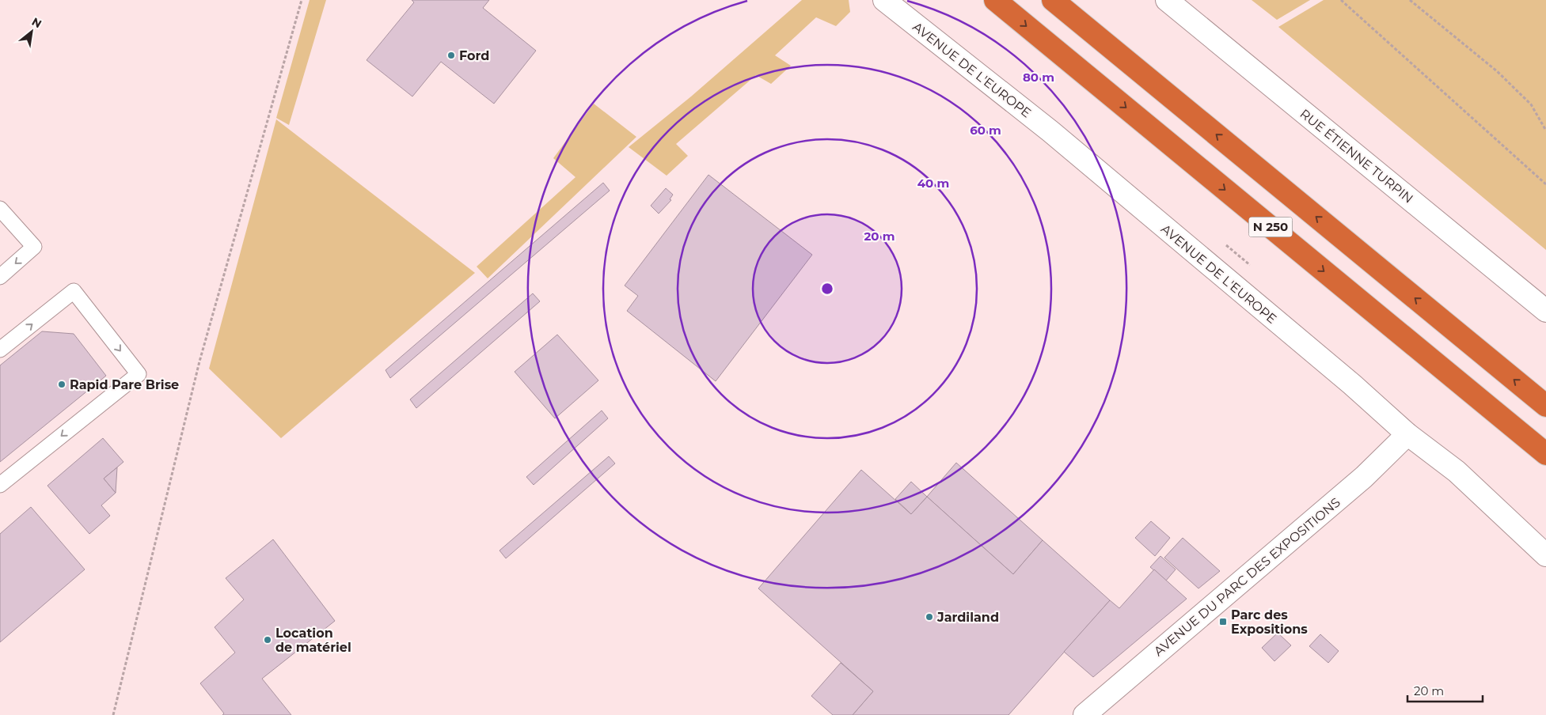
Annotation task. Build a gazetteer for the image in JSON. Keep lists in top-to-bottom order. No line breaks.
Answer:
{"streets":{"highway":["N 250"],"street":["AVENUE DE L'EUROPE","RUE ÉTIENNE TURPIN","AVENUE DU PARC DES EXPOSITIONS"]},"crossings":[["AVENUE DE L'EUROPE","AVENUE DU PARC DES EXPOSITIONS"]],"places":{"other":["Ford","Rapid Pare Brise","Jardiland","Location de matériel"],"transit":["Parc des Expositions"]},"scale_bar":"20 m","north":"top right","rings":["80 m","60 m","40 m","20 m"]}
